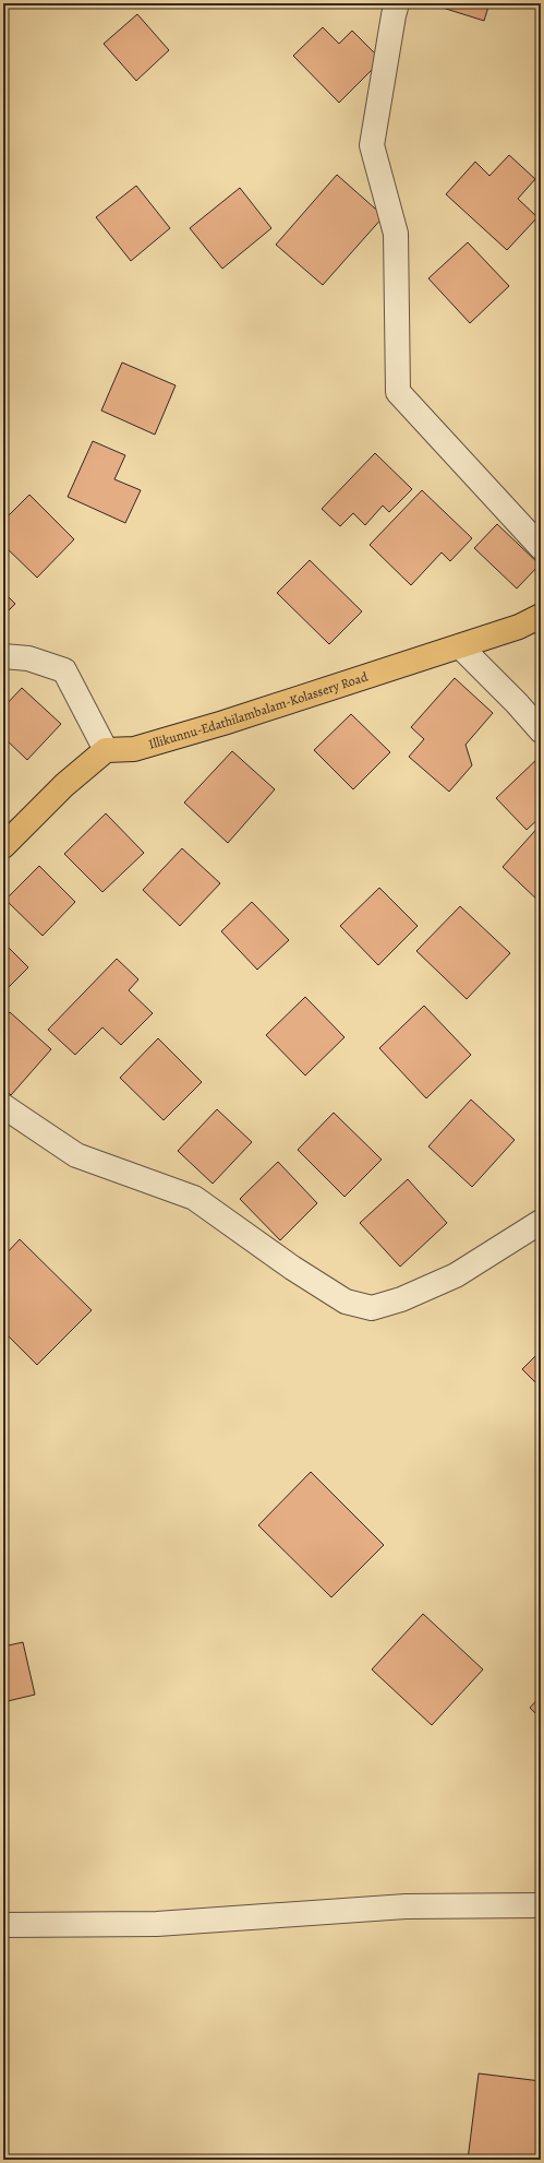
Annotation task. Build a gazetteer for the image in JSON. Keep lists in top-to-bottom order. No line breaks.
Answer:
{"streets":{"main road":["Illikunnu-Edathilambalam-Kolassery Road"]}}
